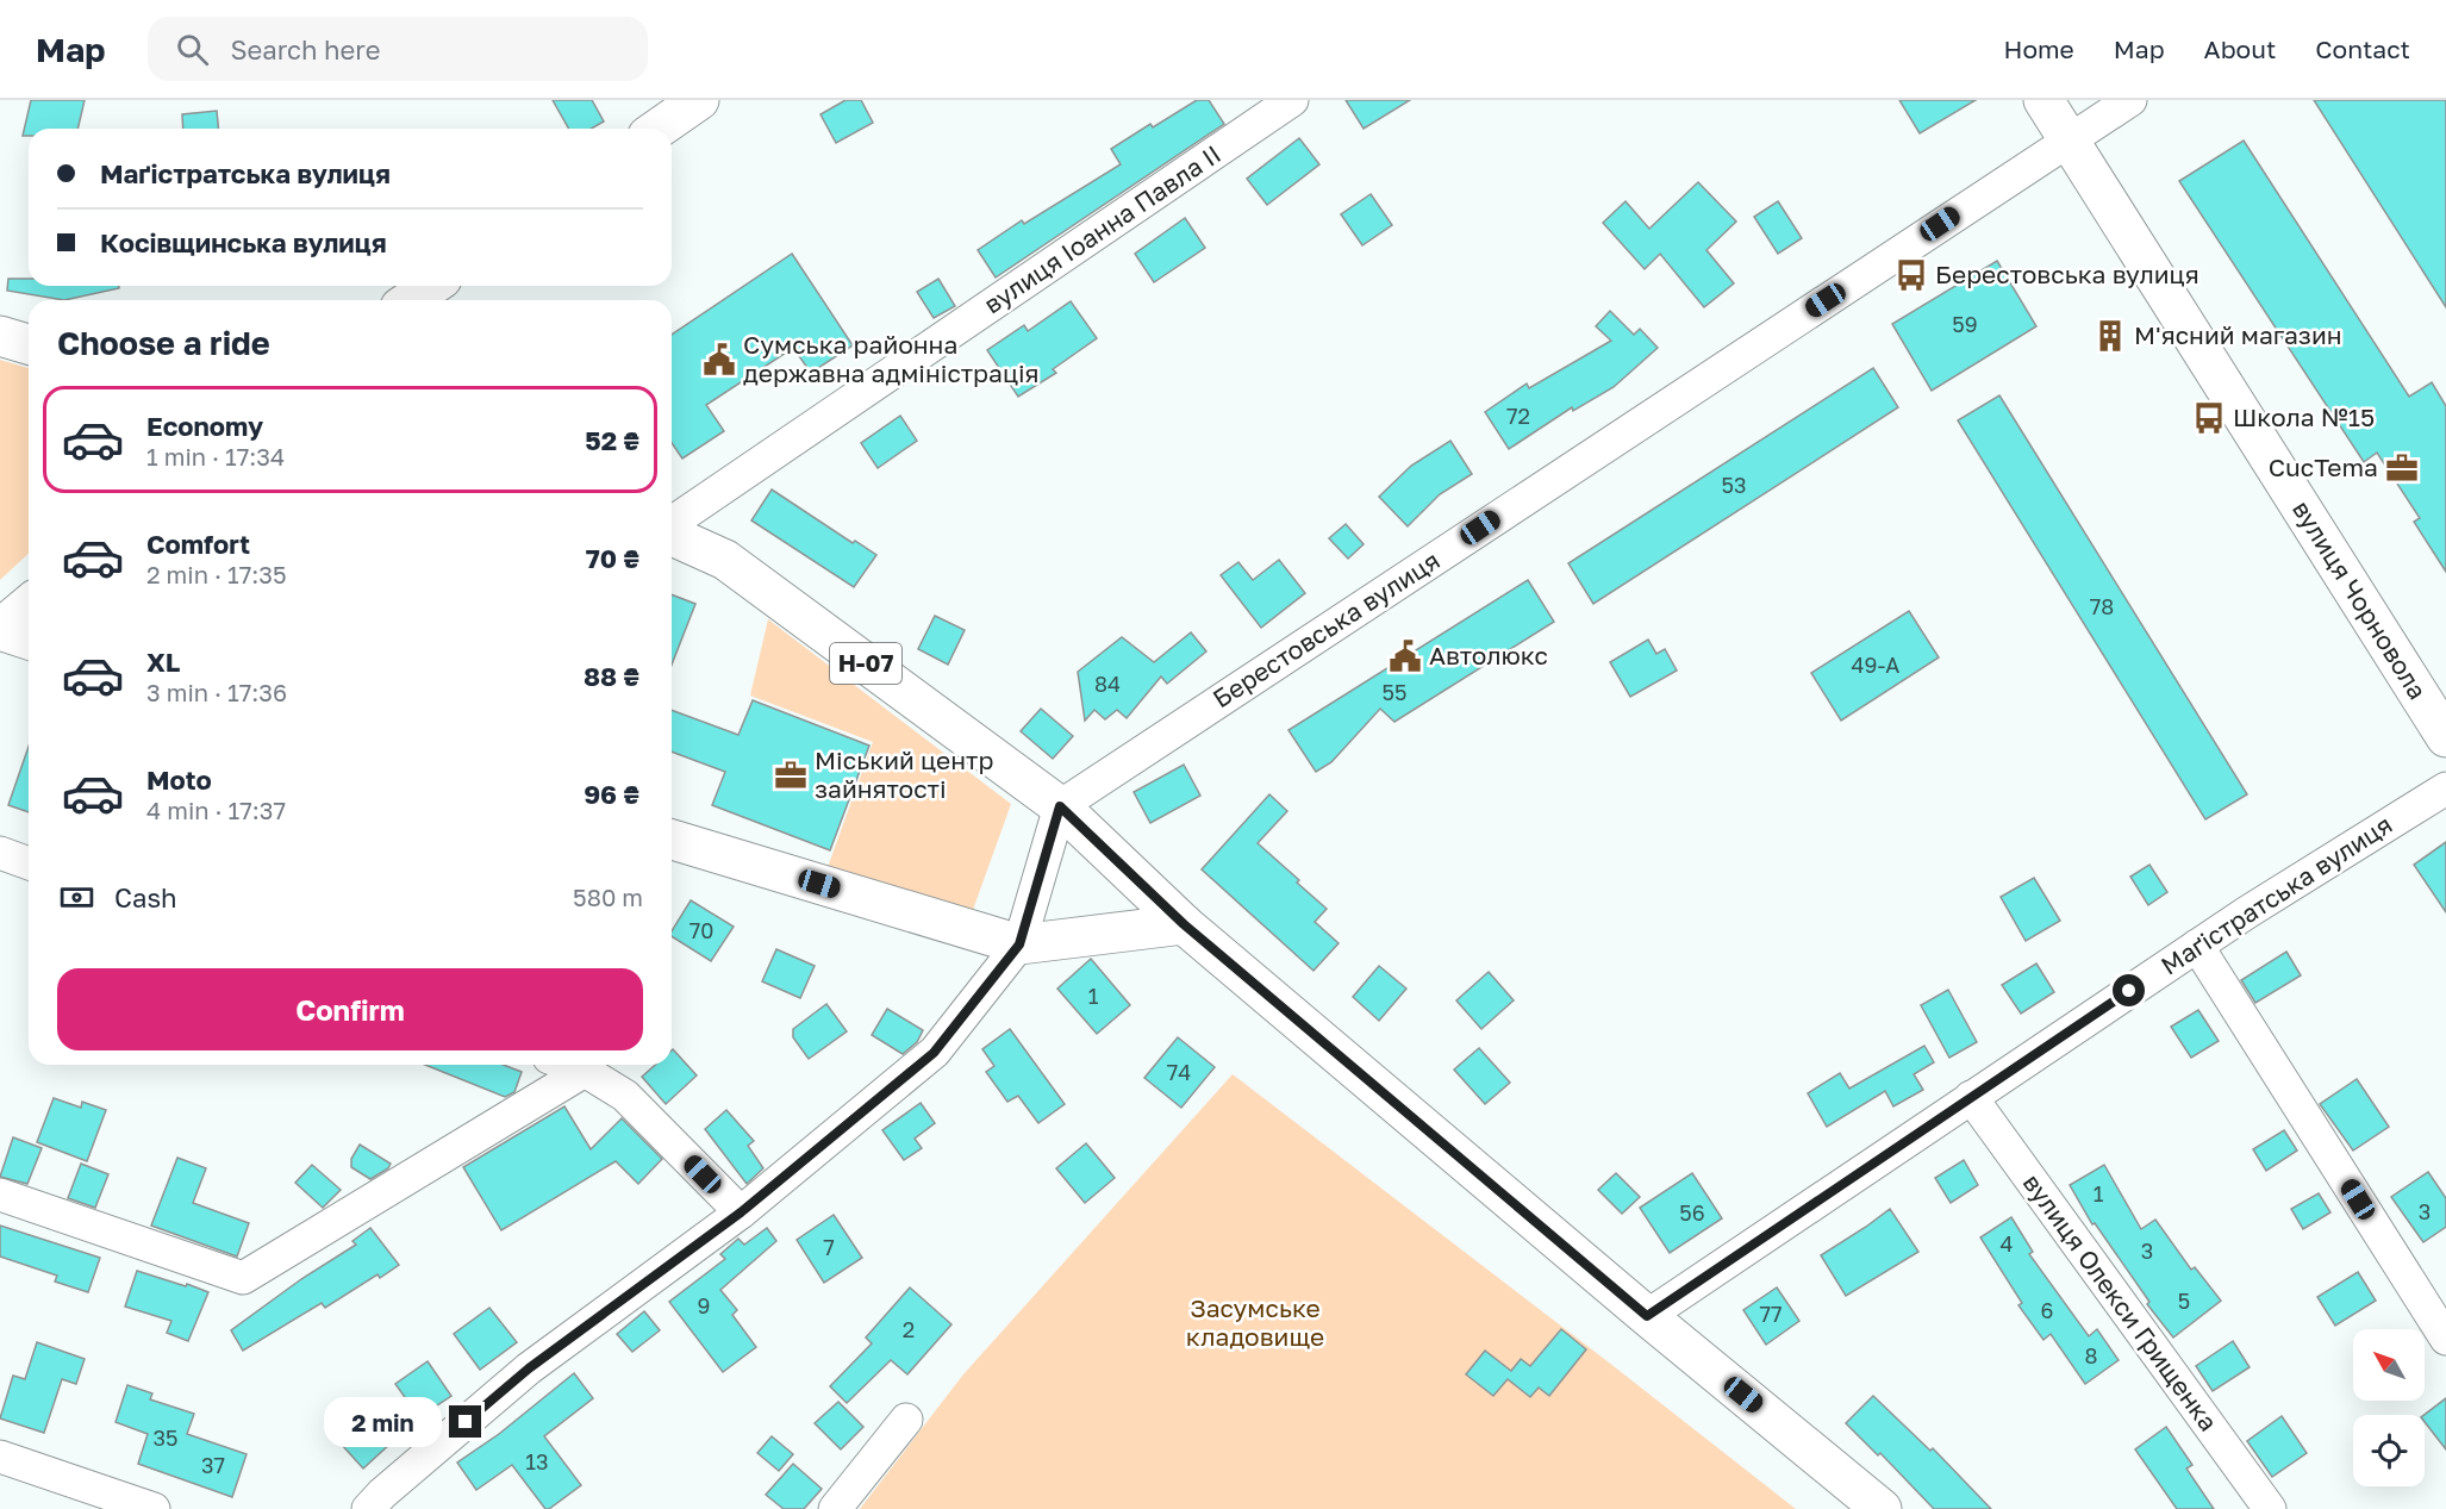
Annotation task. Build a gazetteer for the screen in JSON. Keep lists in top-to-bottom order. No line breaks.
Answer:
{"streets":{"main road":["вулиця Чорновола","Н-07"],"street":["вулиця Іоанна Павла II","Берестовська вулиця","Маґістратська вулиця","вулиця Олекси Грищенка"]},"crossings":[["вулиця Чорновола","Берестовська вулиця"],["Берестовська вулиця","Н-07"],["Н-07","Маґістратська вулиця"],["Маґістратська вулиця","вулиця Олекси Грищенка"]],"parks":["Засумське кладовище"],"places":{"bus stop":["Берестовська вулиця","Школа №15"],"building":["М'ясний магазин"],"public building":["Сумська районна державна адміністрація","Автолюкс"],"office":["CucTema","Міський центр зайнятості"]},"house_numbers":["59","72","53","78","49-А","84","55","70","1","74","1","3","56","4","7","3","5","9","6","77","2","8","35","13","37"],"north":"top left","page":{"header":"Map","search":"Search here","nav":["Home","Map","About","Contact"],"banner":["Маґістратська вулиця","Косівщинська вулиця"],"heading":"Choose a ride","list":[{"name":"Economy","note":"1 min · 17:34","value":"52 ₴"},{"name":"Comfort","note":"2 min · 17:35","value":"70 ₴"},{"name":"XL","note":"3 min · 17:36","value":"88 ₴"},{"name":"Moto","note":"4 min · 17:37","value":"96 ₴"}],"pay":["Cash","580 m"],"buttons":"Confirm","bubble":"2 min"}}
